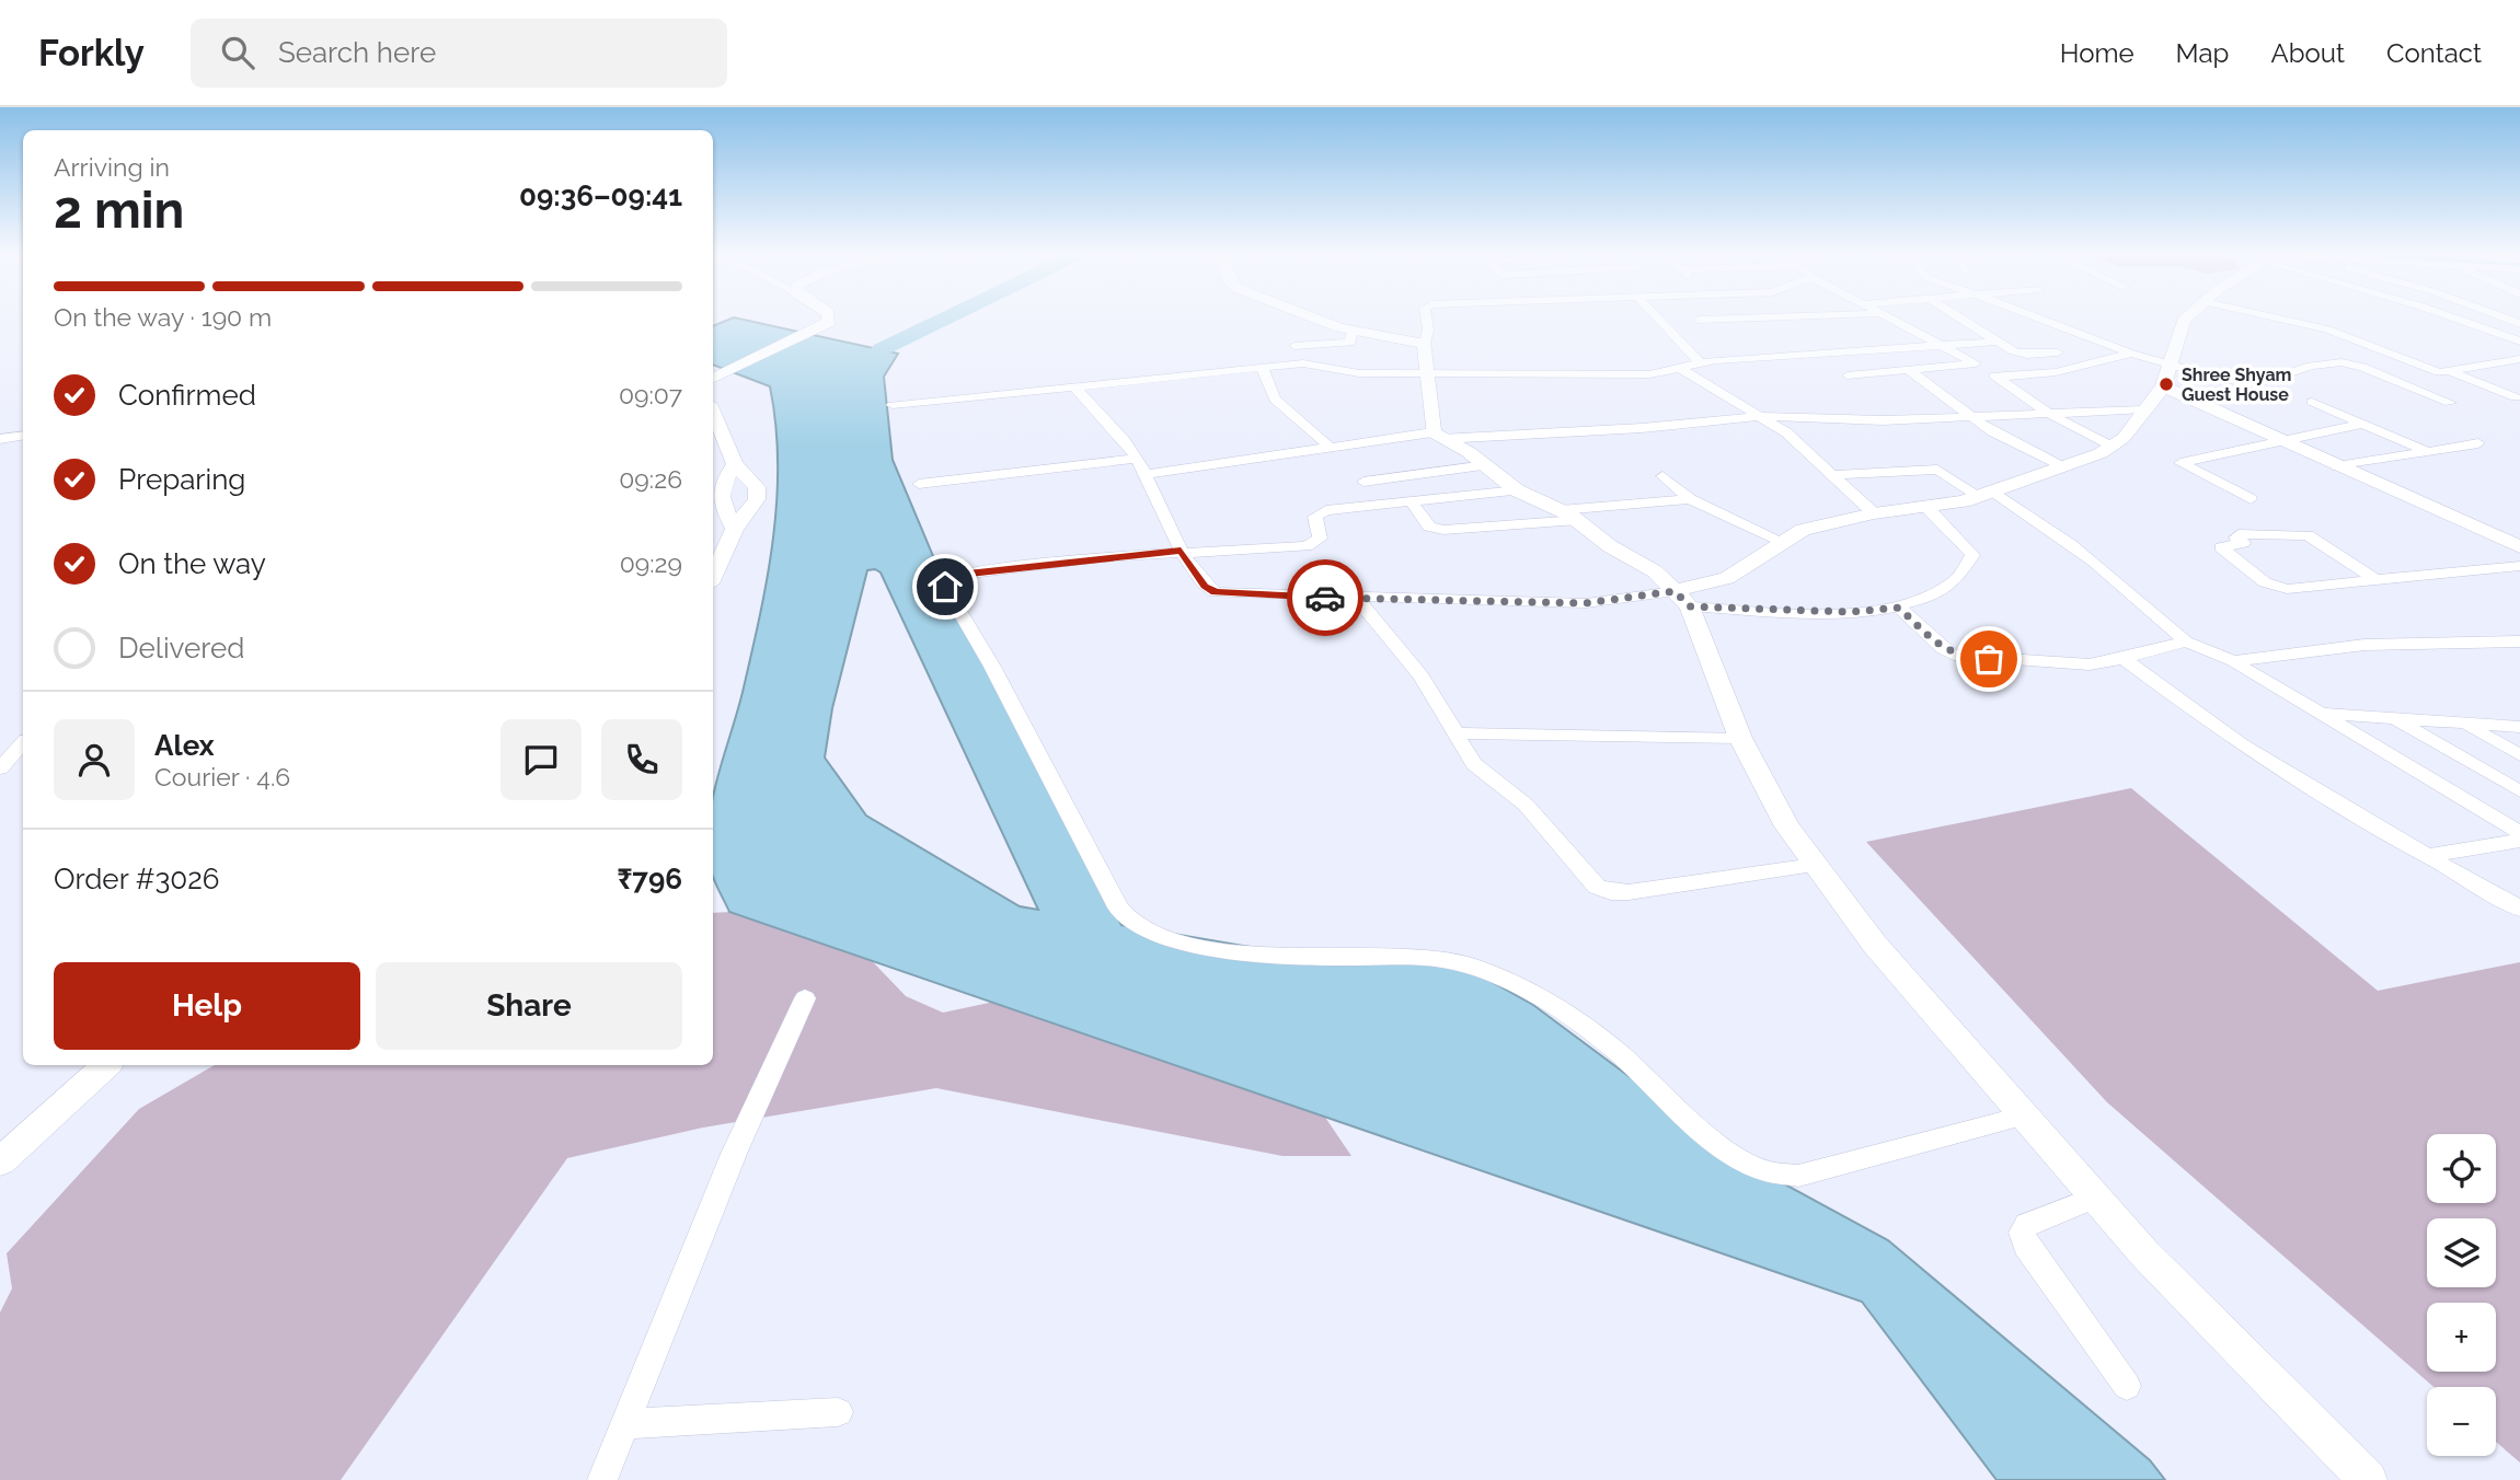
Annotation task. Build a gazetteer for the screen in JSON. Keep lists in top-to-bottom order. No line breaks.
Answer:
{"places":["Shree Shyam Guest House"],"page":{"header":"Forkly","search":"Search here","nav":["Home","Map","About","Contact"],"heading":["2 min","Arriving in","09:36–09:41"],"panel":["Alex","Courier · 4.6","Order #3026","₹796"],"bar":"On the way · 190 m","list":[["Confirmed","09:07"],["Preparing","09:26"],["On the way","09:29"],"Delivered"],"buttons":["Help","Share"],"map_buttons":["+","−"]}}
